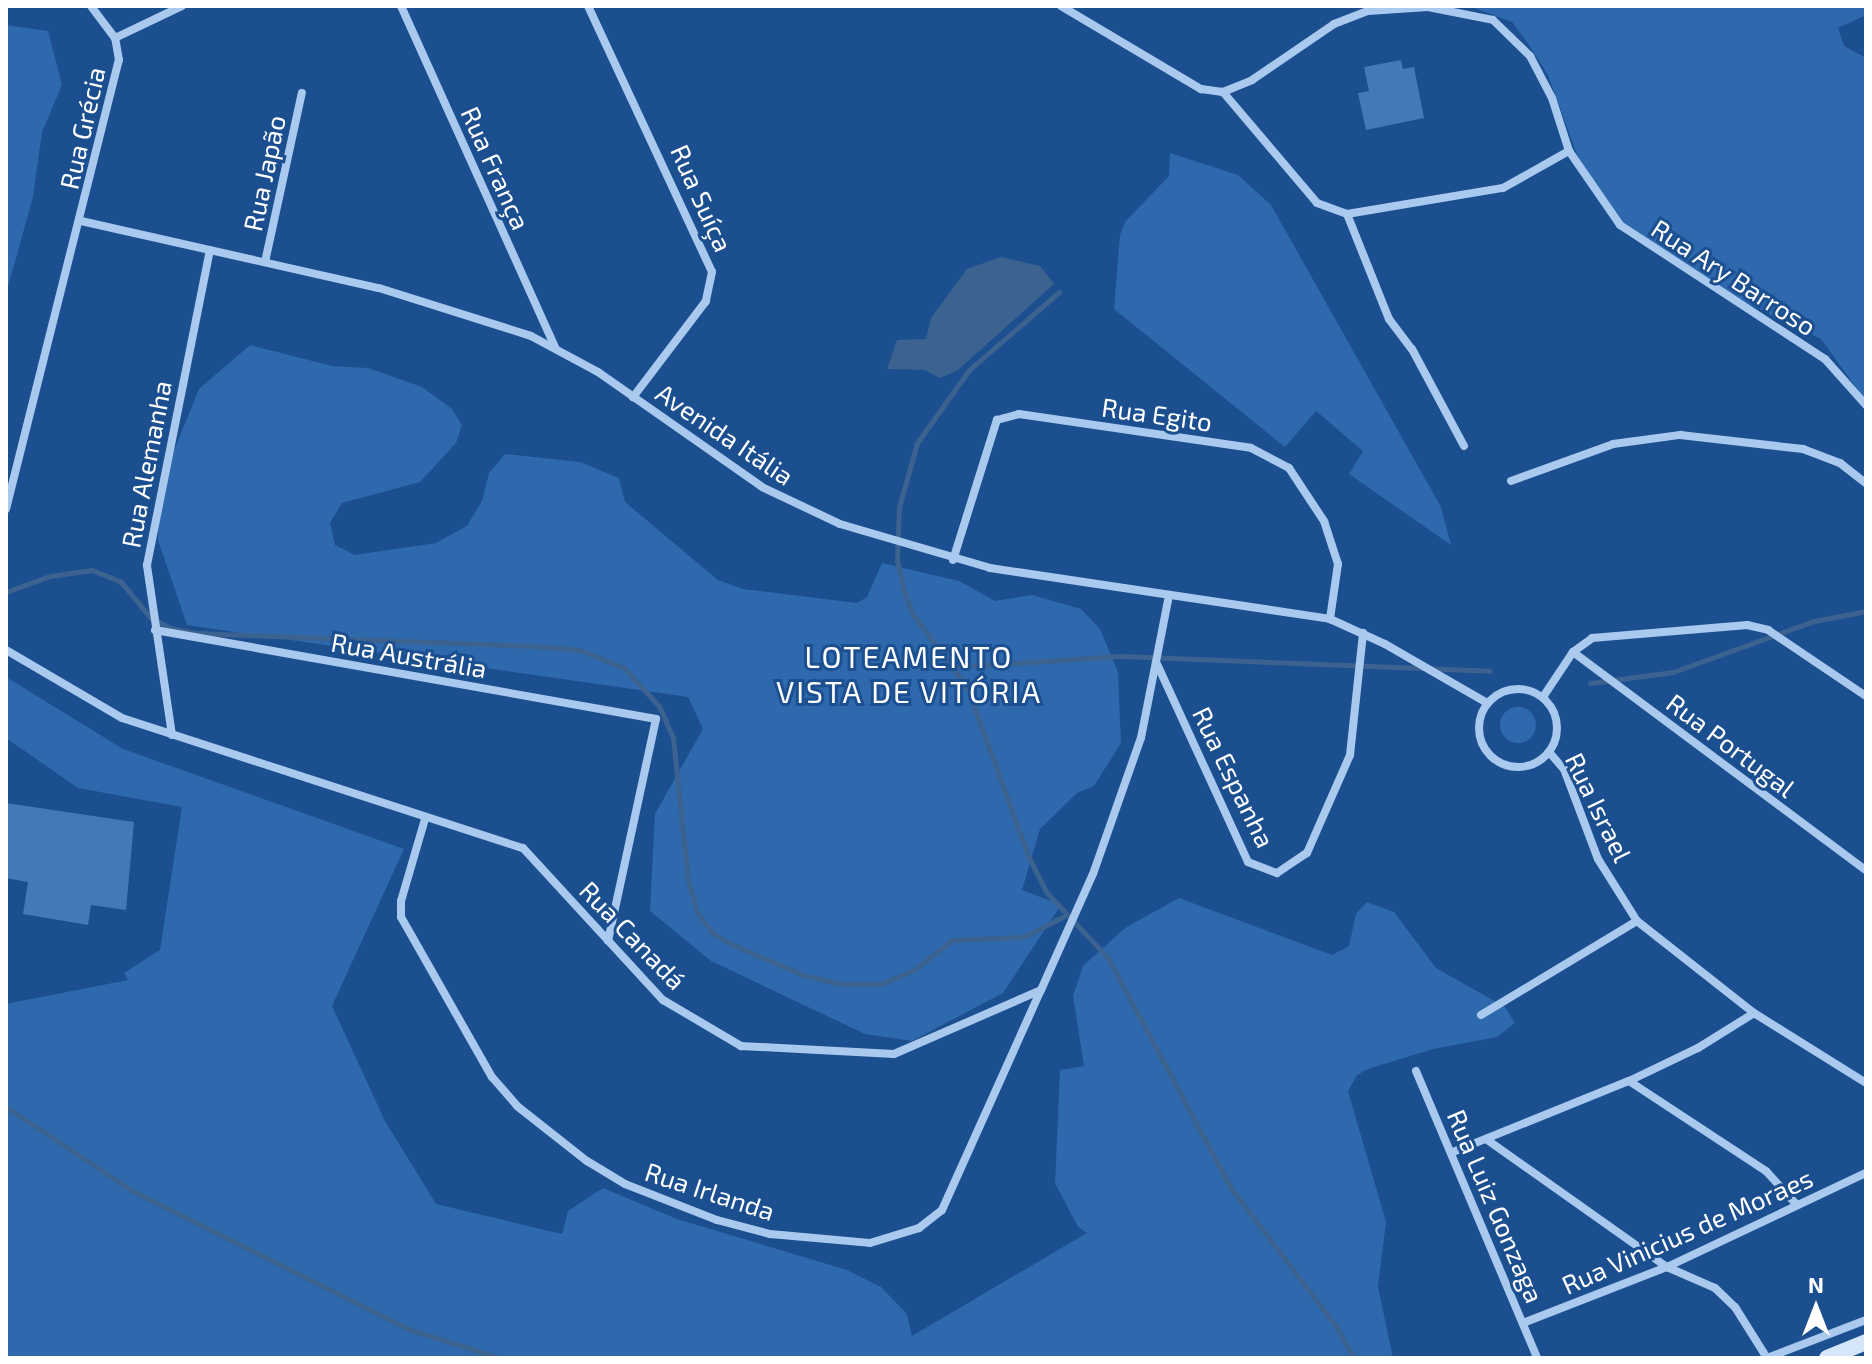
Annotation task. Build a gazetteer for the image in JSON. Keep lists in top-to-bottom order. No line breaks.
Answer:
{"streets":{"street":["Rua Grécia","Rua França","Rua Japão","Rua Suíça","Rua Ary Barroso","Rua Egito","Avenida Itália","Rua Alemanha","Rua Austrália","Rua Portugal","Rua Espanha","Rua Israel","Rua Canadá","Rua Irlanda","Rua Luiz Gonzaga","Rua Vinicius de Moraes"]},"crossings":[["Rua Grécia","Avenida Itália"],["Rua França","Avenida Itália"],["Rua Japão","Avenida Itália"],["Rua Suíça","Avenida Itália"],["Rua Egito","Avenida Itália"],["Avenida Itália","Rua Alemanha"],["Avenida Itália","Rua Espanha"],["Avenida Itália","Rua Israel"],["Rua Alemanha","Rua Austrália"],["Rua Alemanha","Rua Canadá"],["Rua Austrália","Rua Canadá"],["Rua Canadá","Rua Irlanda"],["Rua Luiz Gonzaga","Rua Vinicius de Moraes"]],"districts":["LOTEAMENTO VISTA DE VITÓRIA"],"north":"top"}
